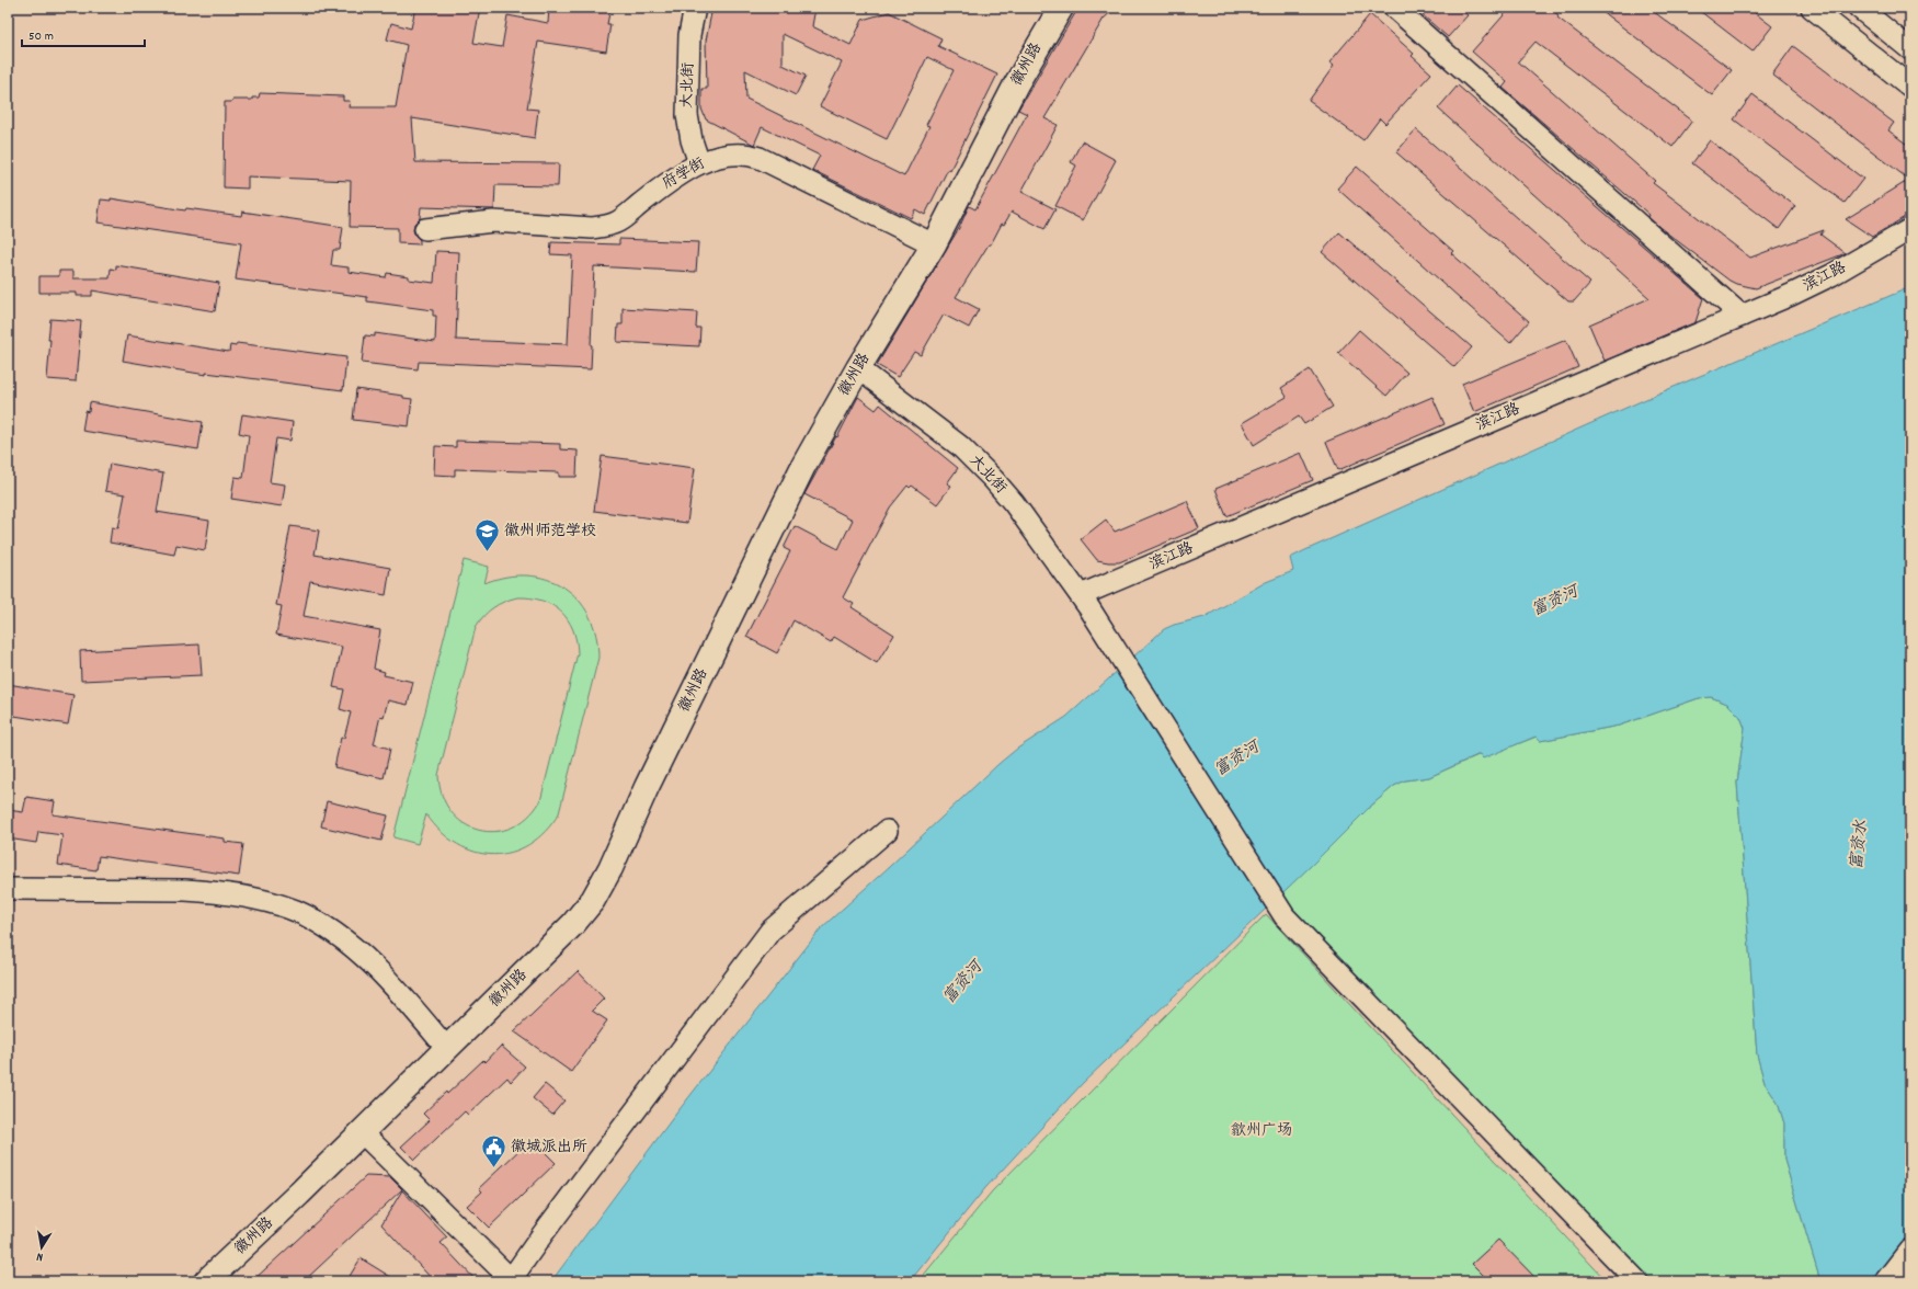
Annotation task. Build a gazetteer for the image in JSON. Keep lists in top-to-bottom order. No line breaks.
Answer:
{"streets":{"main road":["徽州路"],"street":["大北街","府学街","滨江路"]},"crossings":[["徽州路","大北街"],["徽州路","府学街"],["大北街","府学街"],["大北街","滨江路"]],"water":["富资河","富资水"],"parks":["歙州广场"],"places":{"school or university":["徽州师范学校"],"public building":["徽城派出所"]},"scale_bar":"50 m","north":"bottom"}
